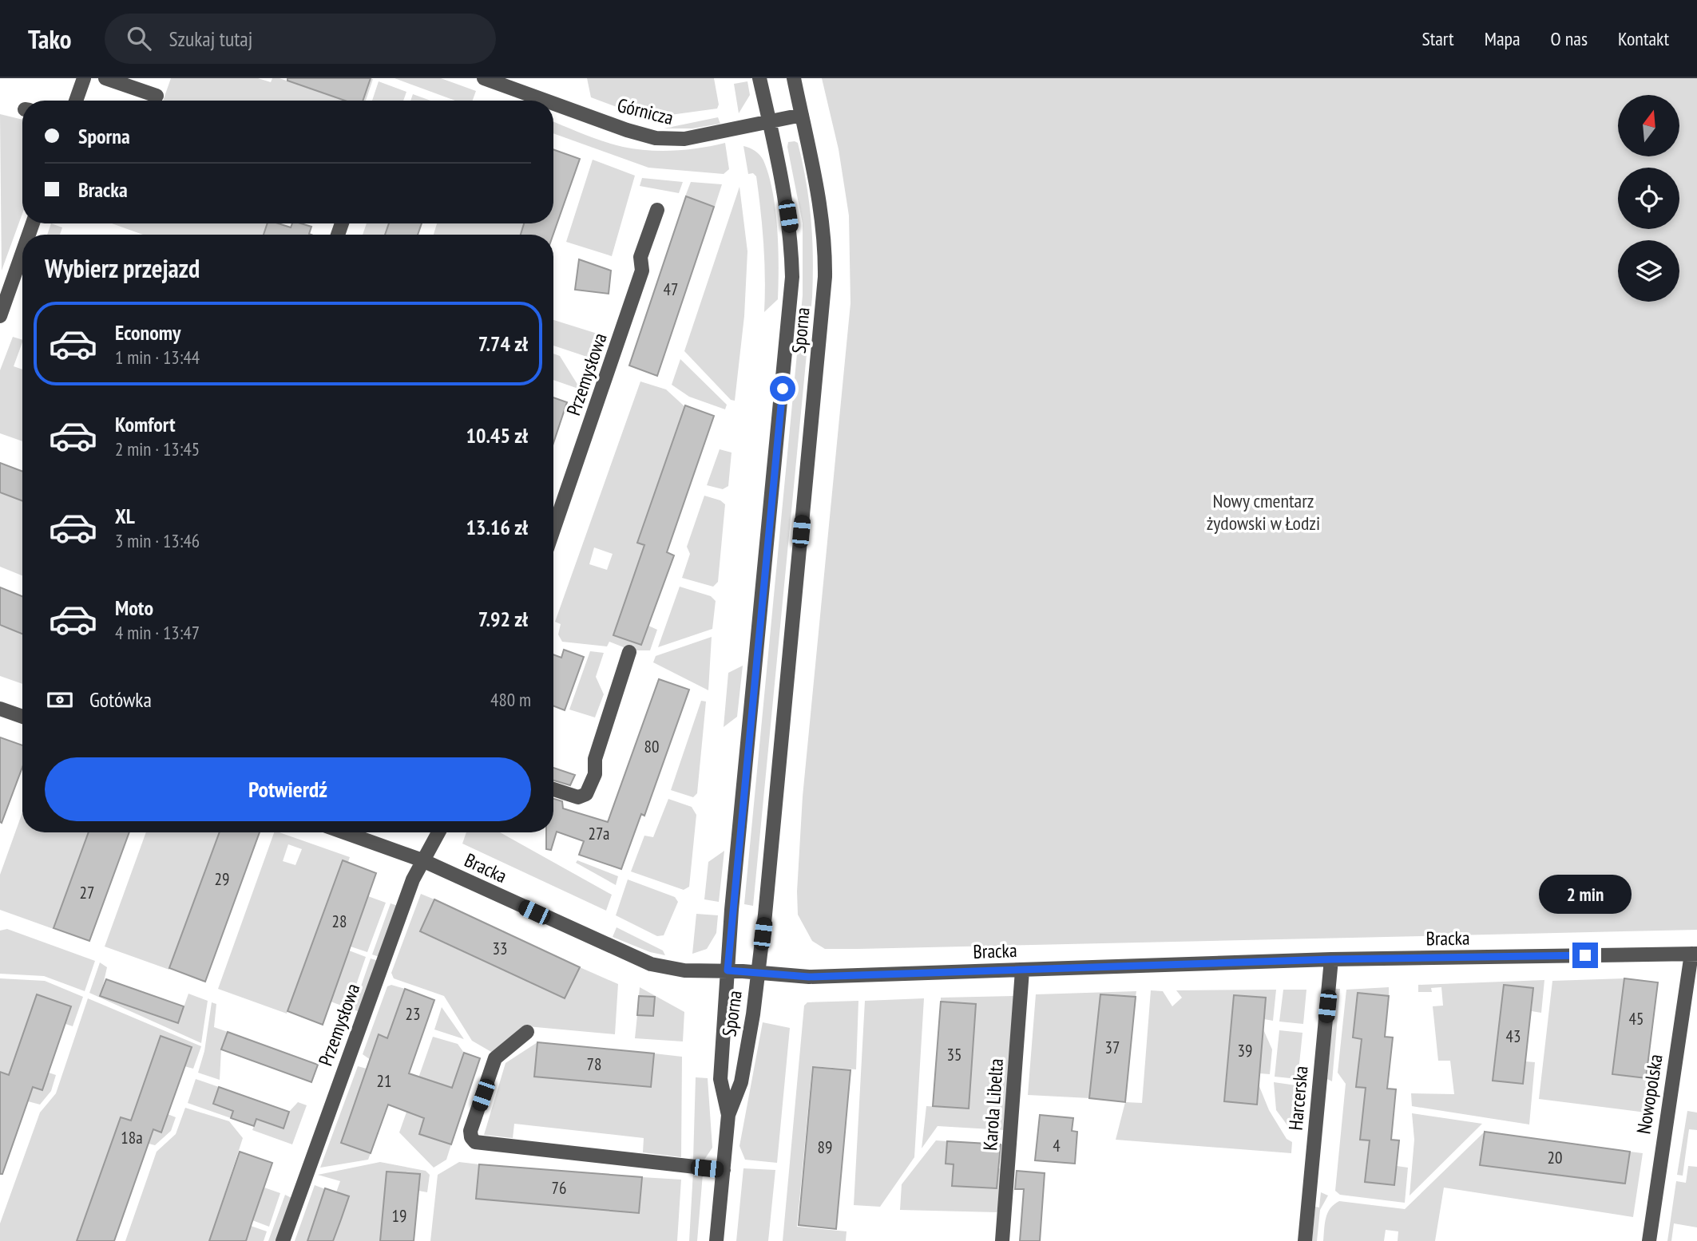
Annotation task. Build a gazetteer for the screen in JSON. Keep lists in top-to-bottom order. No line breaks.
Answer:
{"streets":{"street":["Górnicza","Sporna","Przemysłowa","Bracka","Nowopolska","Harcerska","Karola Libelta"]},"crossings":[["Górnicza","Sporna"],["Sporna","Bracka"],["Przemysłowa","Bracka"],["Bracka","Nowopolska"],["Bracka","Harcerska"],["Bracka","Karola Libelta"]],"parks":["Nowy cmentarz żydowski w Łodzi"],"house_numbers":["47","80","27a","29","27","28","33","23","45","43","37","39","35","78","21","18a","4","89","20","76","19"],"north":"top","page":{"header":"Tako","search":"Szukaj tutaj","nav":["Start","Mapa","O nas","Kontakt"],"banner":["Sporna","Bracka"],"heading":"Wybierz przejazd","list":[{"name":"Economy","note":"1 min · 13:44","value":"7.74 zł"},{"name":"Komfort","note":"2 min · 13:45","value":"10.45 zł"},{"name":"XL","note":"3 min · 13:46","value":"13.16 zł"},{"name":"Moto","note":"4 min · 13:47","value":"7.92 zł"}],"pay":["Gotówka","480 m"],"buttons":"Potwierdź","bubble":"2 min"}}
